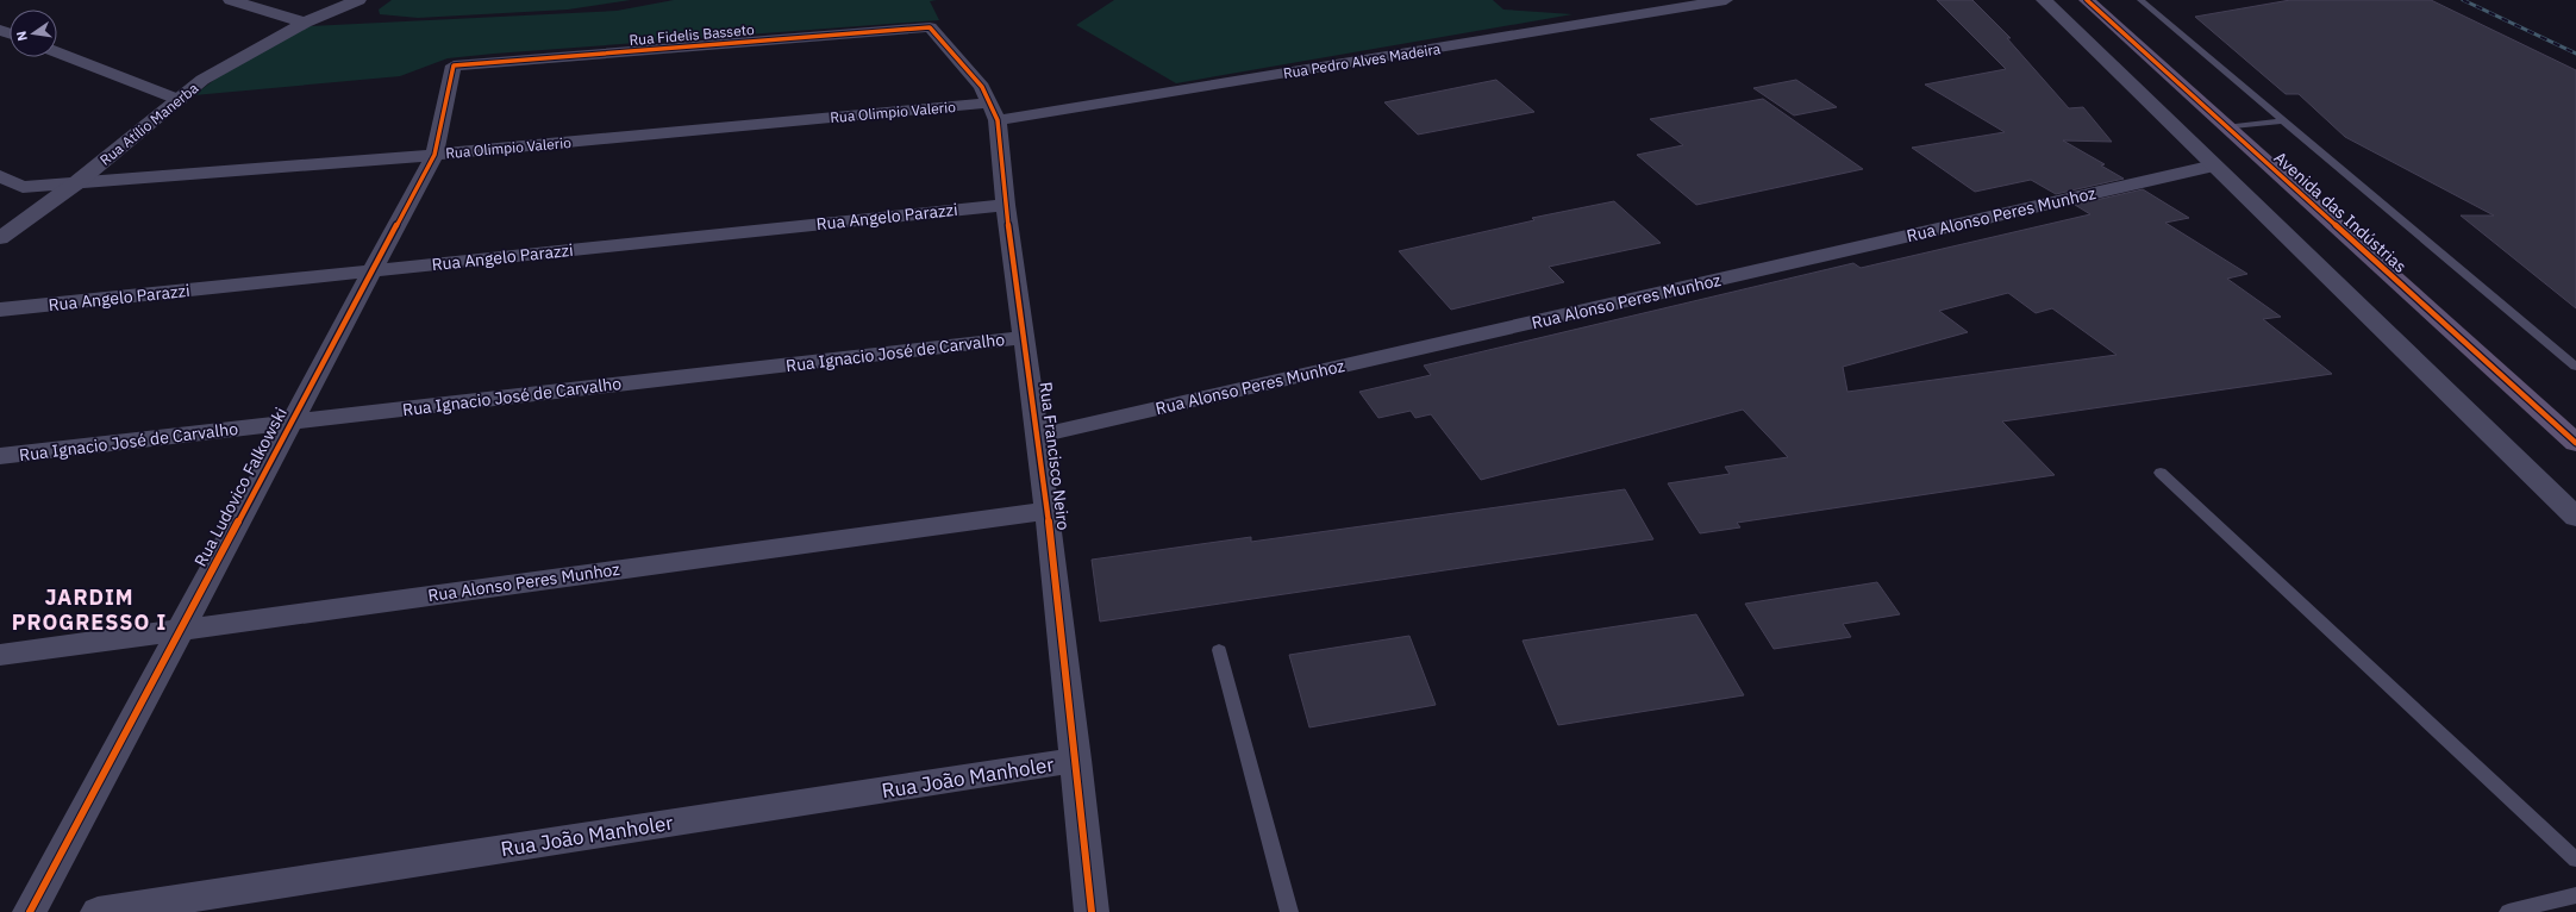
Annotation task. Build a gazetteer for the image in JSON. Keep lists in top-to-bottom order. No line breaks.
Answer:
{"streets":{"main road":["Avenida das Indústrias"],"street":["Rua Fidelis Basseto","Rua Pedro Alves Madeira","Rua Olimpio Valerio","Rua Atílio Manerba","Rua Alonso Peres Munhoz","Rua Angelo Parazzi","Rua Ignacio José de Carvalho","Rua Francisco Neiro","Rua Ludovico Falkowski","Rua João Manholer"]},"crossings":[["Rua Fidelis Basseto","Rua Francisco Neiro"],["Rua Fidelis Basseto","Rua Ludovico Falkowski"],["Rua Pedro Alves Madeira","Rua Olimpio Valerio"],["Rua Pedro Alves Madeira","Rua Francisco Neiro"],["Rua Olimpio Valerio","Rua Atílio Manerba"],["Rua Olimpio Valerio","Rua Francisco Neiro"],["Rua Olimpio Valerio","Rua Ludovico Falkowski"],["Rua Alonso Peres Munhoz","Rua Francisco Neiro"],["Rua Alonso Peres Munhoz","Rua Ludovico Falkowski"],["Rua Angelo Parazzi","Rua Francisco Neiro"],["Rua Angelo Parazzi","Rua Ludovico Falkowski"],["Rua Ignacio José de Carvalho","Rua Francisco Neiro"],["Rua Ignacio José de Carvalho","Rua Ludovico Falkowski"],["Rua Francisco Neiro","Rua João Manholer"]],"districts":["JARDIM PROGRESSO I"],"north":"left"}
